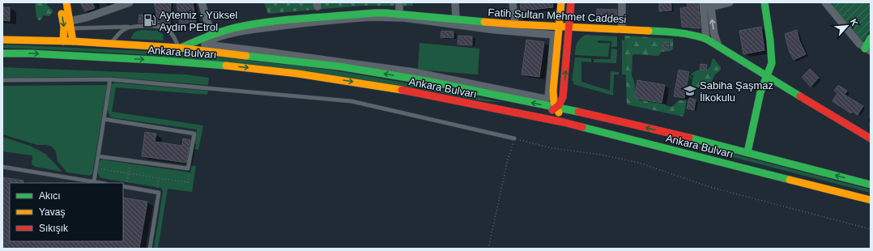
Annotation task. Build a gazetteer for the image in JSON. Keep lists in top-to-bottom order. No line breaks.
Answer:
{"streets":{"main road":["Fatih Sultan Mehmet Caddesi","Ankara Bulvarı"]},"crossings":[["Fatih Sultan Mehmet Caddesi","Ankara Bulvarı"]],"places":{"fuel station":["Aytemiz - Yüksel Aydın PEtrol"],"school or university":["Sabiha Şaşmaz İlkokulu"]},"legend":["Akıcı","Yavaş","Sıkışık"],"north":"top right"}
